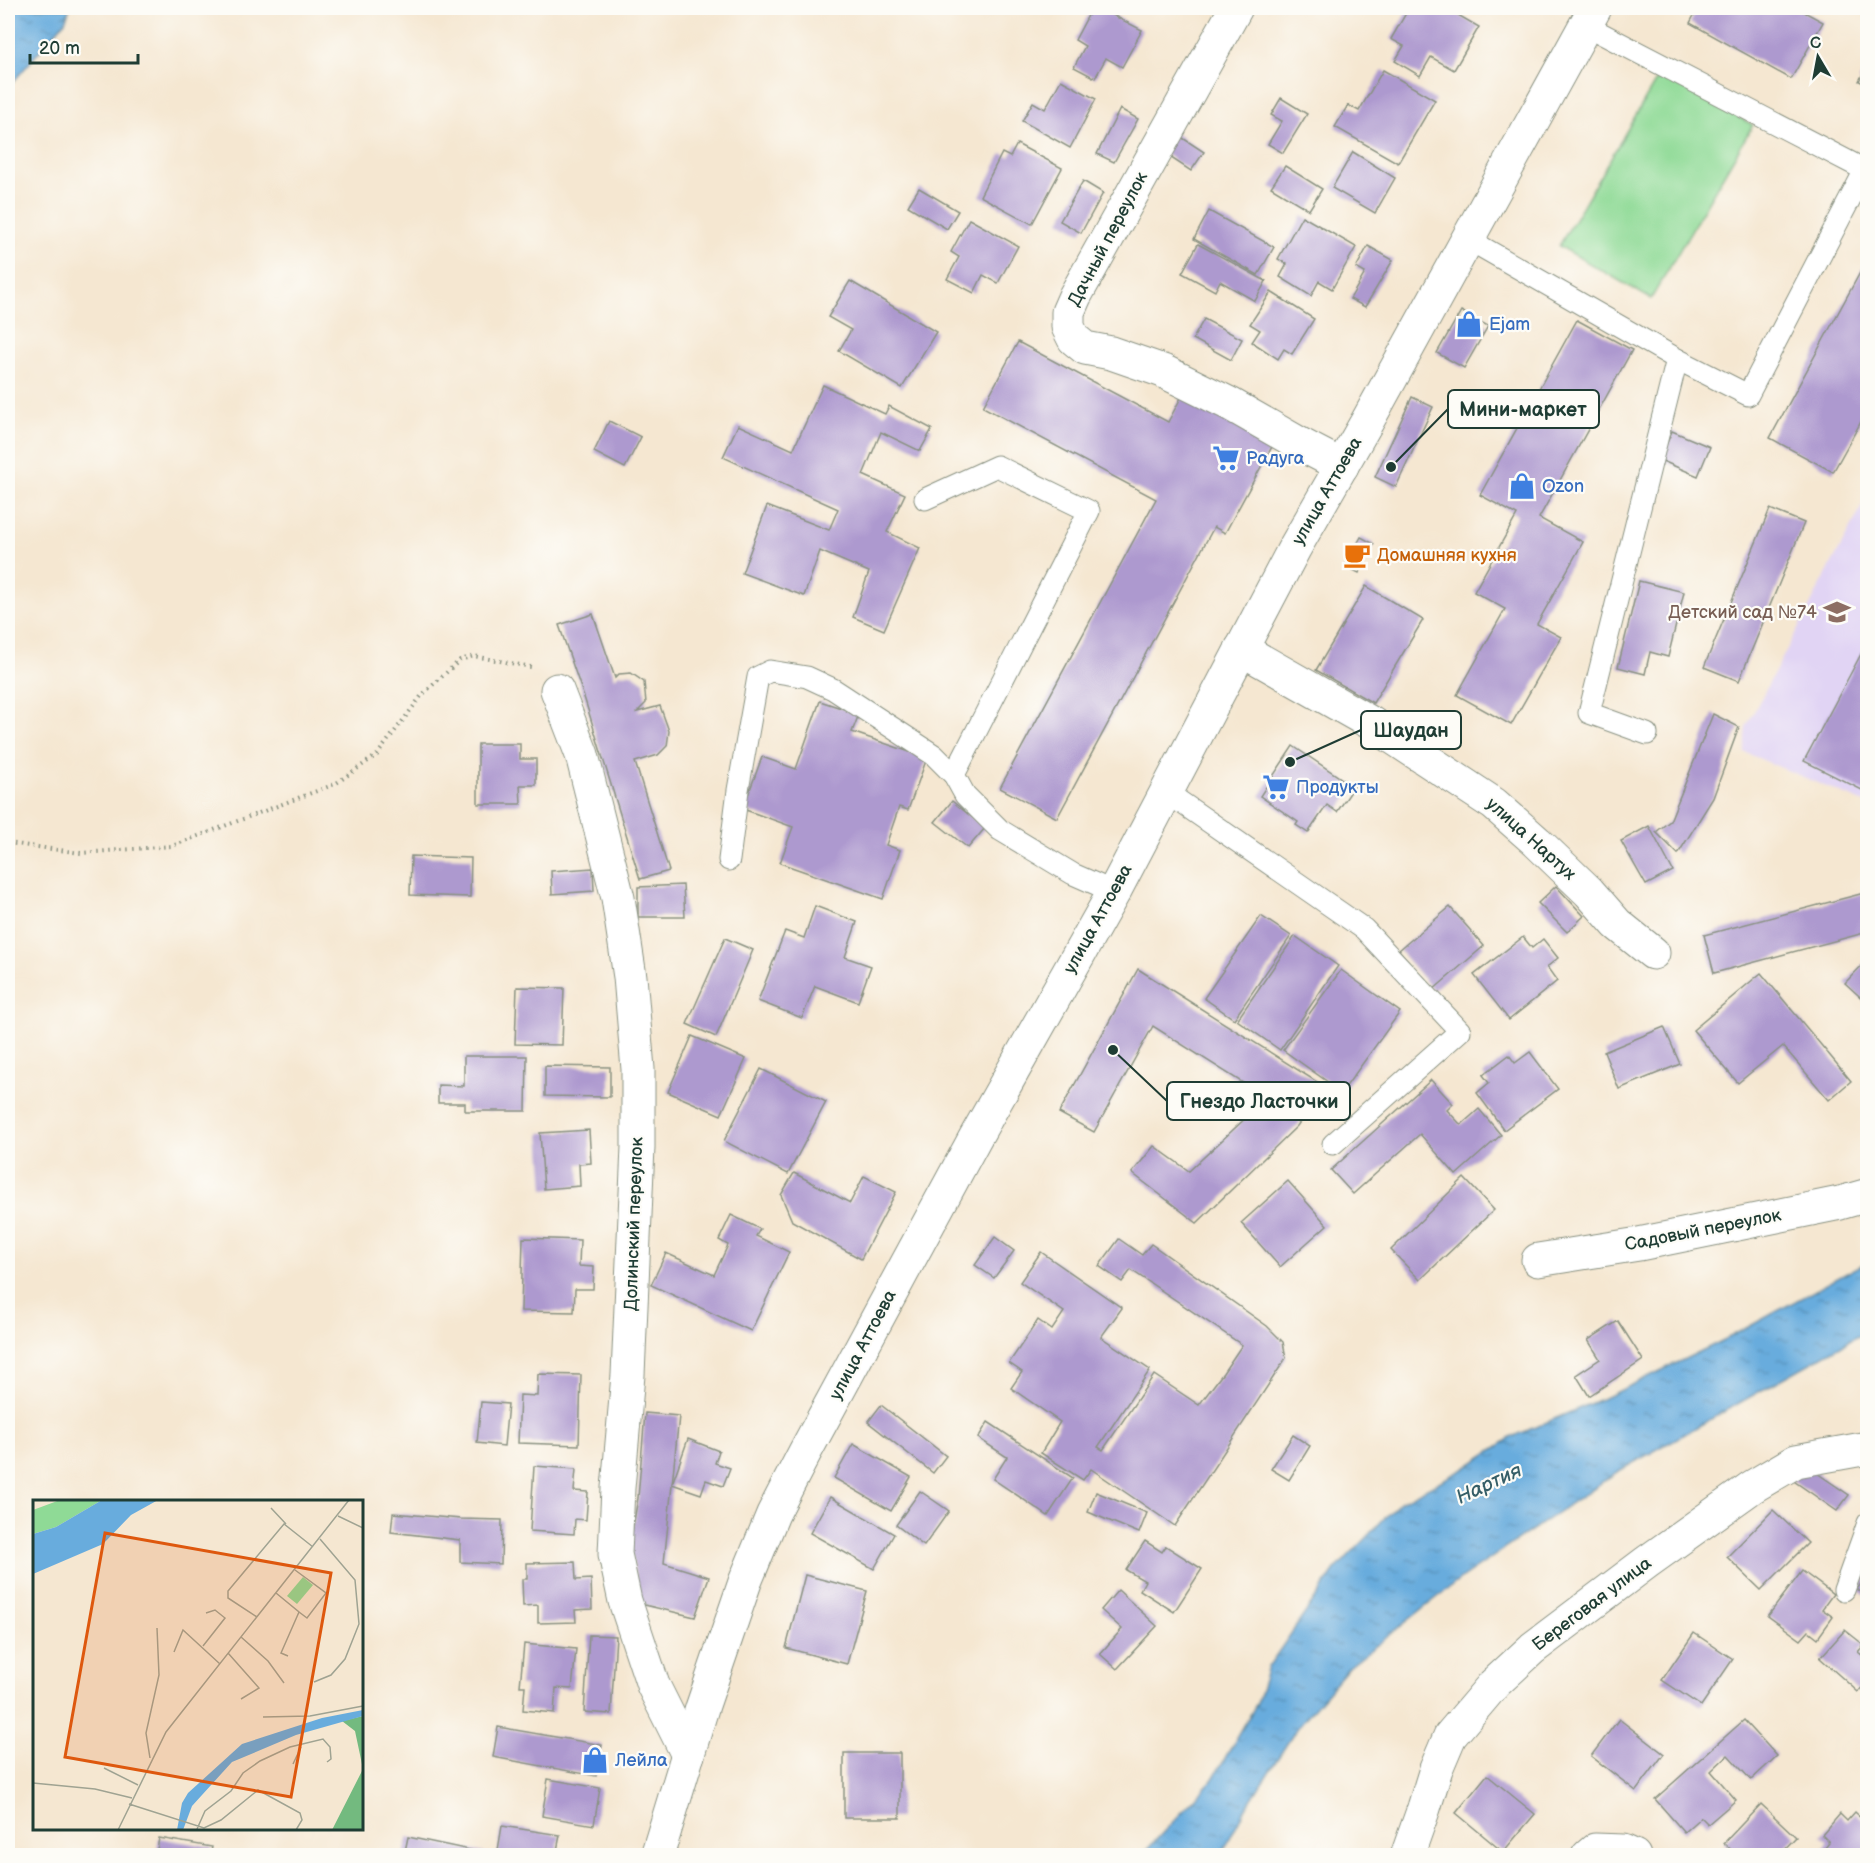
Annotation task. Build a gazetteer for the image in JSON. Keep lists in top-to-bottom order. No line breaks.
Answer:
{"streets":{"street":["Дачный переулок","улица Аттоева","улица Нартух","Долинский переулок","Садовый переулок","Береговая улица"]},"crossings":[["Дачный переулок","улица Аттоева"],["улица Аттоева","улица Нартух"],["улица Аттоева","Долинский переулок"]],"water":["Нартия"],"places":{"shop":["Ejam","Ozon","Лейла"],"supermarket":["Радуга","Продукты"],"other":["Мини-маркет","Шаудан","Гнездо Ласточки"],"cafe":["Домашняя кухня"],"school or university":["Детский сад №74"]},"scale_bar":"20 m","north":"top"}
